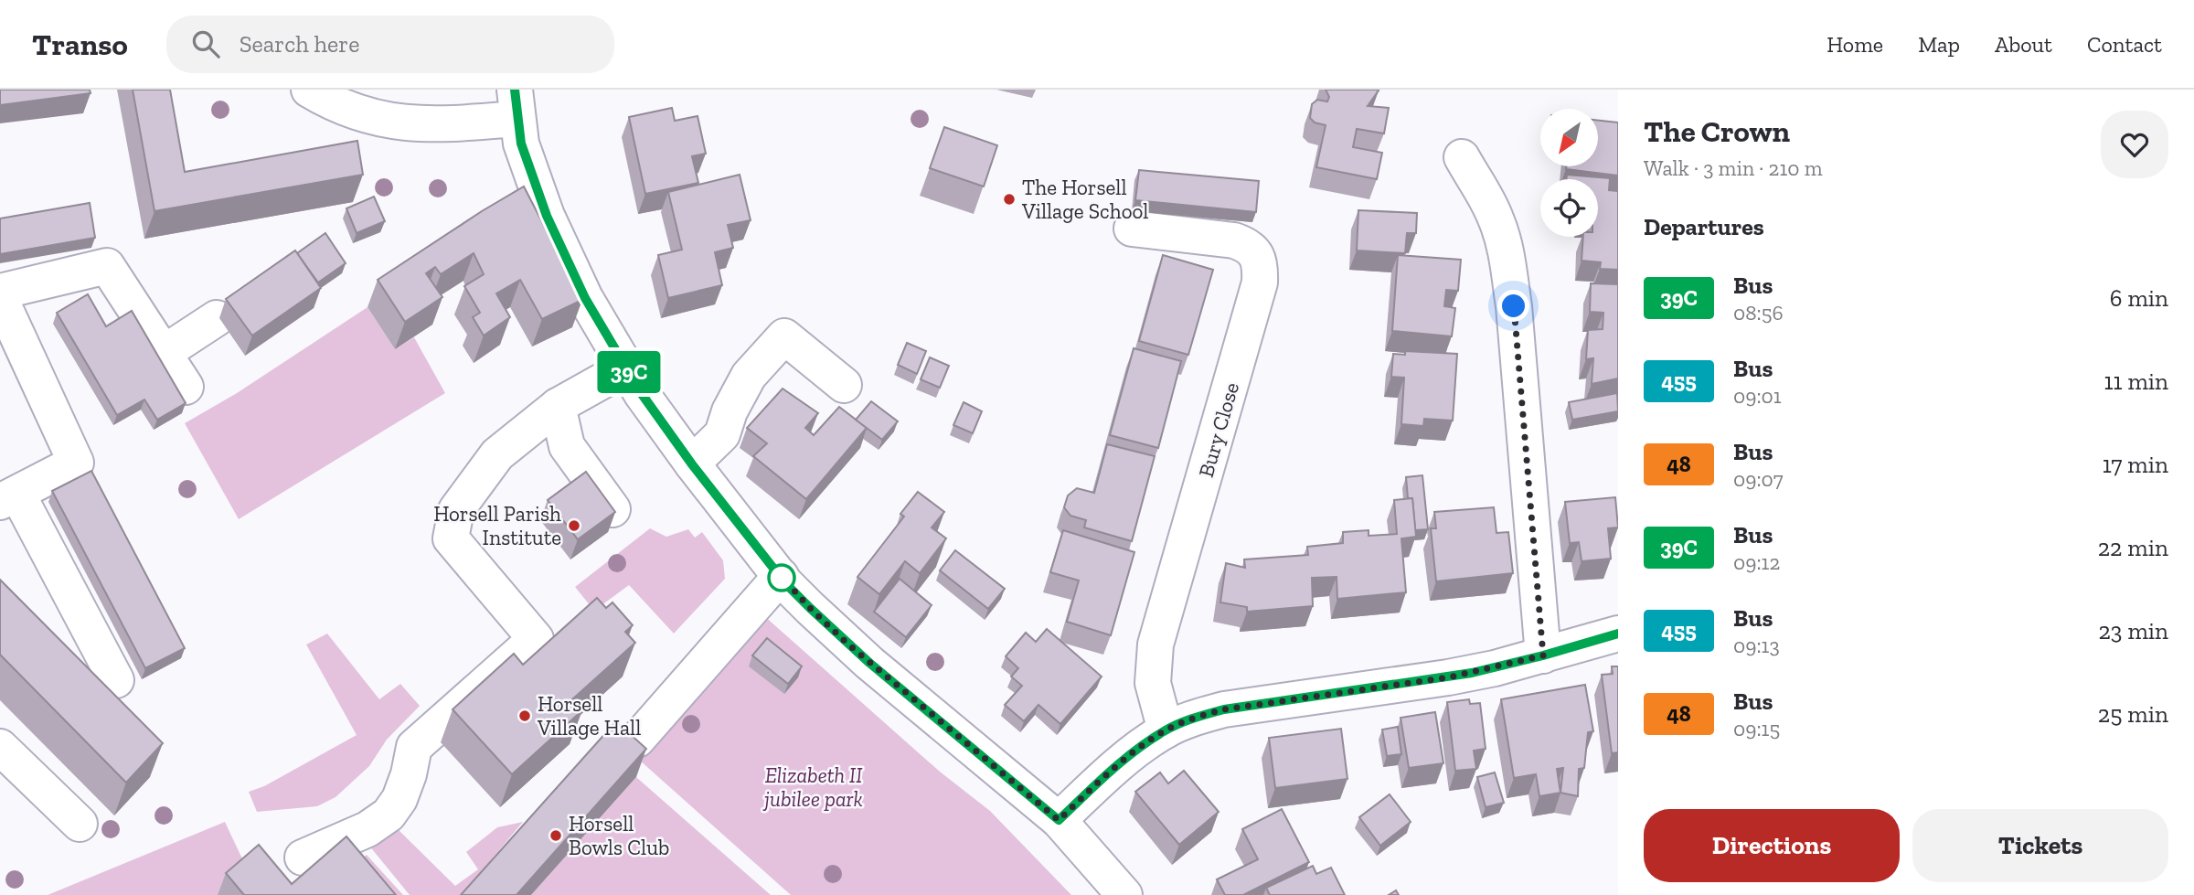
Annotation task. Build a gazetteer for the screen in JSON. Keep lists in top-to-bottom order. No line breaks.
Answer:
{"streets":{"street":["Bury Close"]},"parks":["Elizabeth II jubilee park"],"places":["The Horsell Village School","Horsell Parish Institute","Horsell Village Hall","Horsell Bowls Club"],"lines":["bus line 39C"],"north":"bottom left","page":{"header":"Transo","search":"Search here","nav":["Home","Map","About","Contact"],"on_map":"39C","heading":[["The Crown","Walk · 3 min · 210 m"],"Departures"],"list":[{"mark":"39C","name":"Bus","note":"08:56","value":"6 min"},{"mark":"455","name":"Bus","note":"09:01","value":"11 min"},{"mark":"48","name":"Bus","note":"09:07","value":"17 min"},{"mark":"39C","name":"Bus","note":"09:12","value":"22 min"},{"mark":"455","name":"Bus","note":"09:13","value":"23 min"},{"mark":"48","name":"Bus","note":"09:15","value":"25 min"}],"buttons":["Directions","Tickets"]}}
